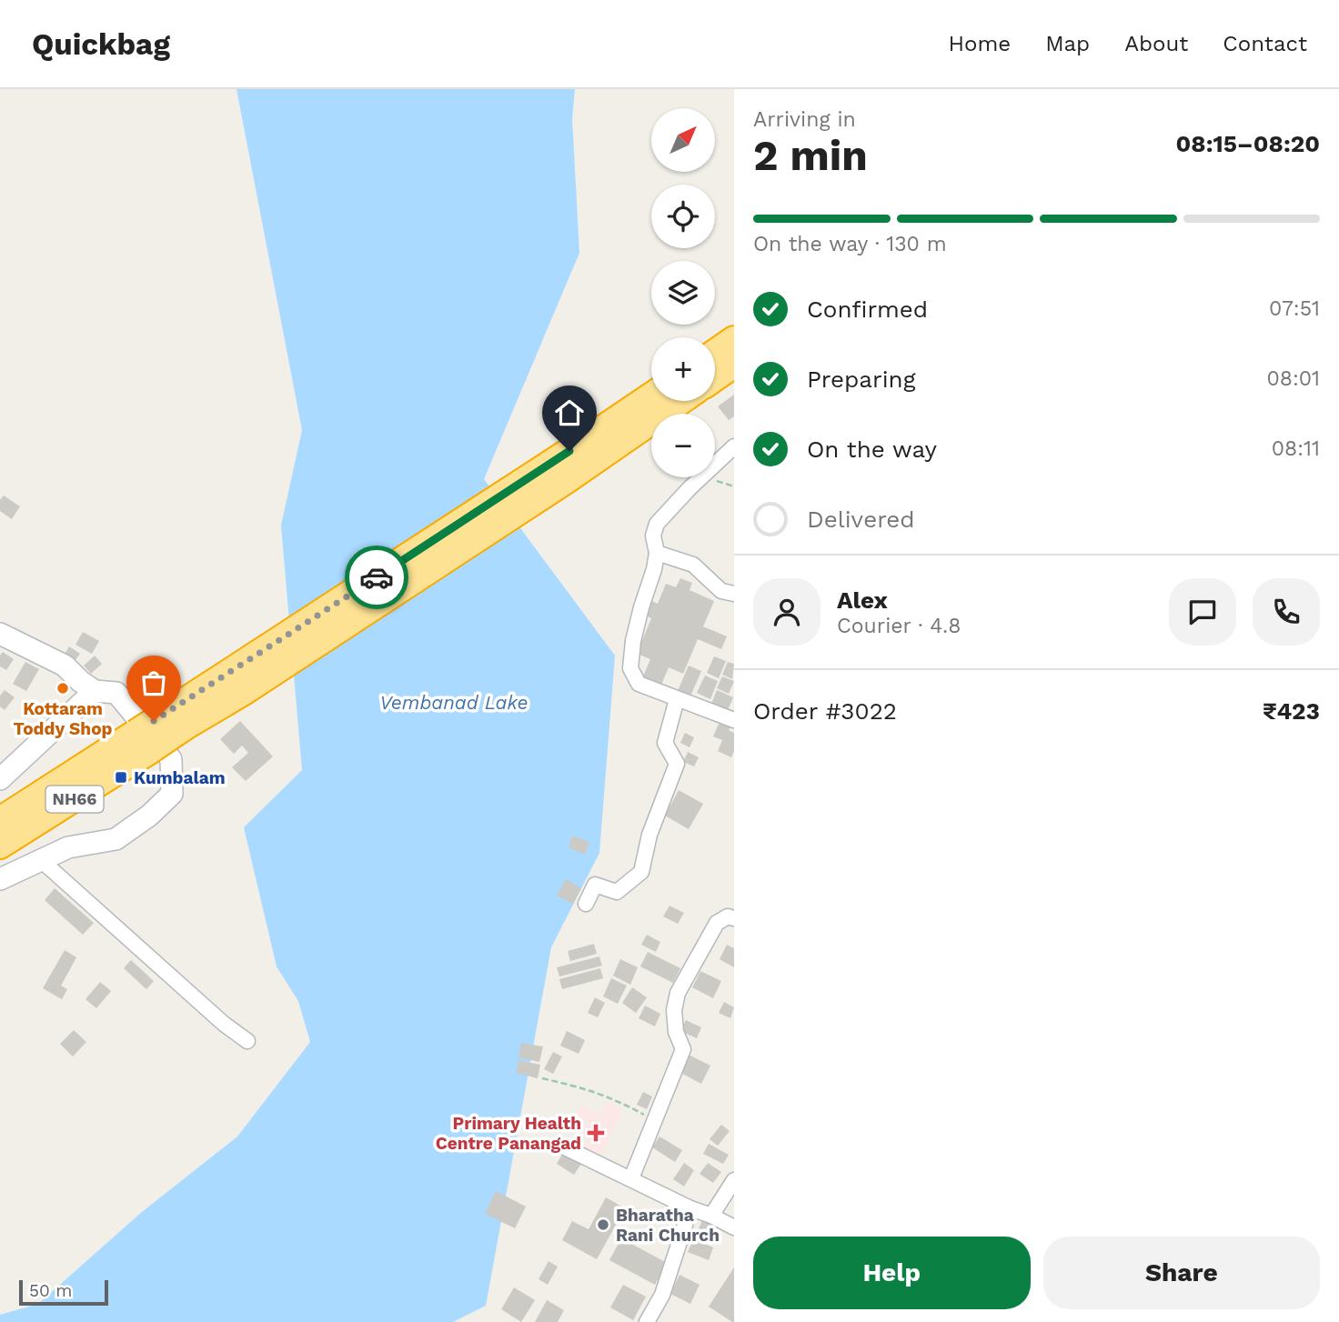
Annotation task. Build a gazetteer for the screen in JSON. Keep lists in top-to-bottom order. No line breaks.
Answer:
{"streets":{"highway":["NH66"]},"water":["Vembanad Lake"],"places":{"other":["Kottaram Toddy Shop","Bharatha Rani Church"],"transit":["Kumbalam"],"health":["Primary Health Centre Panangad"]},"scale_bar":"50 m","north":"top right","page":{"header":"Quickbag","nav":["Home","Map","About","Contact"],"heading":["2 min","Arriving in","08:15–08:20"],"panel":["Alex","Courier · 4.8","Order #3022","₹423"],"map_buttons":["+","−"],"bar":"On the way · 130 m","list":[["Confirmed","07:51"],["Preparing","08:01"],["On the way","08:11"],"Delivered"],"buttons":["Help","Share"],"scale":"50 m"}}
